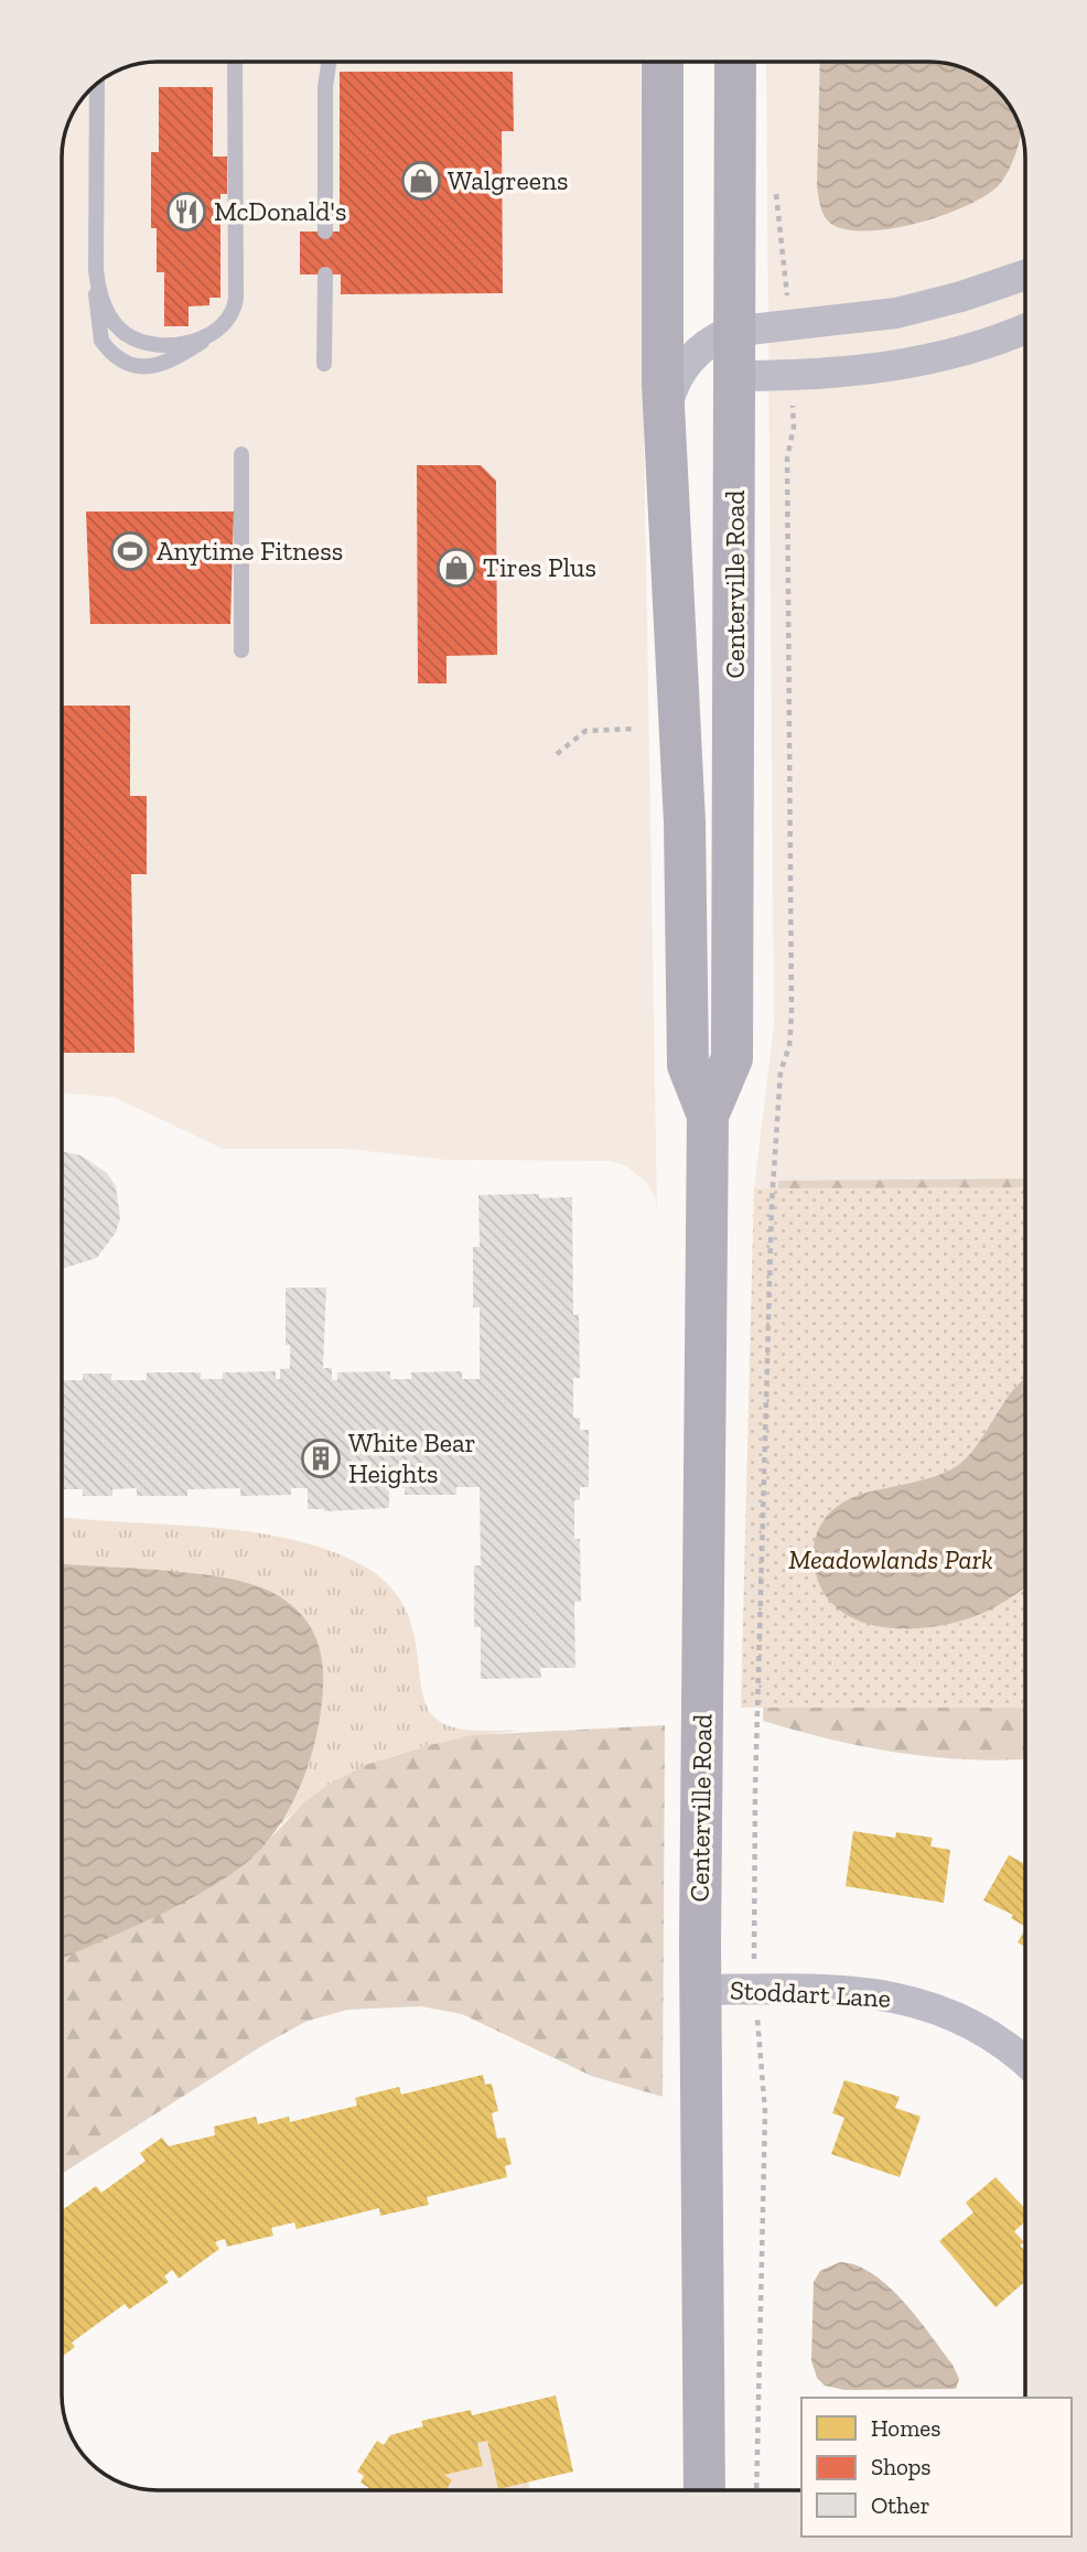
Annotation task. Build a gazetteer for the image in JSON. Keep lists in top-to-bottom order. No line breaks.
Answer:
{"streets":{"main road":["Centerville Road"],"street":["Stoddart Lane"]},"crossings":[["Centerville Road","Stoddart Lane"]],"parks":["Meadowlands Park"],"places":{"shop":["Walgreens","Tires Plus"],"restaurant":["McDonald's"],"sports":["Anytime Fitness"],"building":["White Bear Heights"]},"legend":["Homes","Shops","Other"]}
